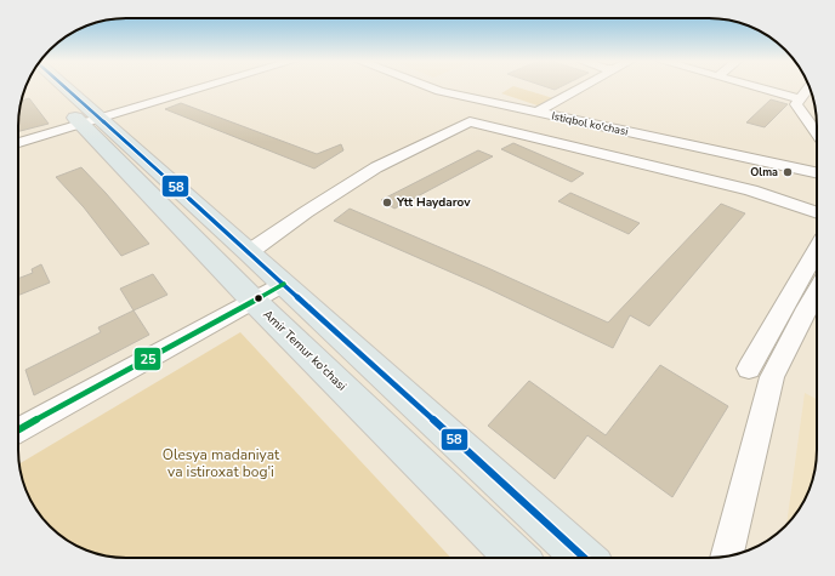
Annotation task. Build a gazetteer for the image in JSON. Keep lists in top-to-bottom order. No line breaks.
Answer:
{"streets":{"main road":["Amir Temur ko'chasi"],"street":["Istiqbol ko'chasi"]},"parks":["Olesya madaniyat va istiroxat bog'i"],"places":["Olma","Ytt Haydarov"],"lines":["transit line 58","transit line 25"]}
